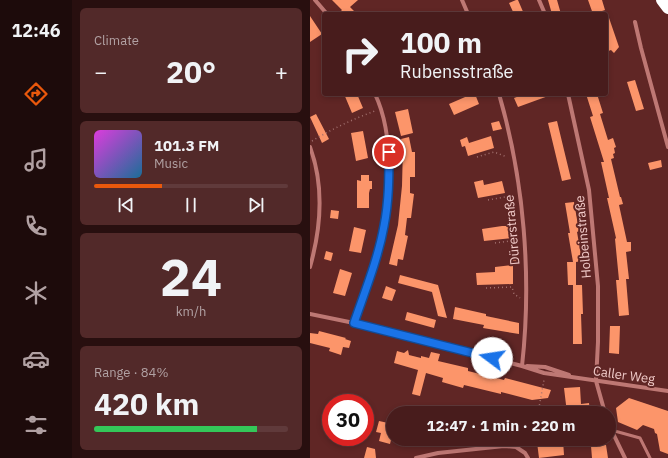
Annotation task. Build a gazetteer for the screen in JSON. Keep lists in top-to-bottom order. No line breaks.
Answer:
{"streets":{"street":["Dürerstraße","Holbeinstraße","Caller Weg"]},"crossings":[["Dürerstraße","Caller Weg"],["Holbeinstraße","Caller Weg"]],"page":{"tabs":"12:46","tile":["Climate",["24","km/h"],["Range · 84%","420 km"]],"turn":["100 m","Rubensstraße"],"heat":["−","20°","+"],"song":["101.3 FM","Music"],"limit":"30","trip":"12:47 · 1 min · 220 m"}}
